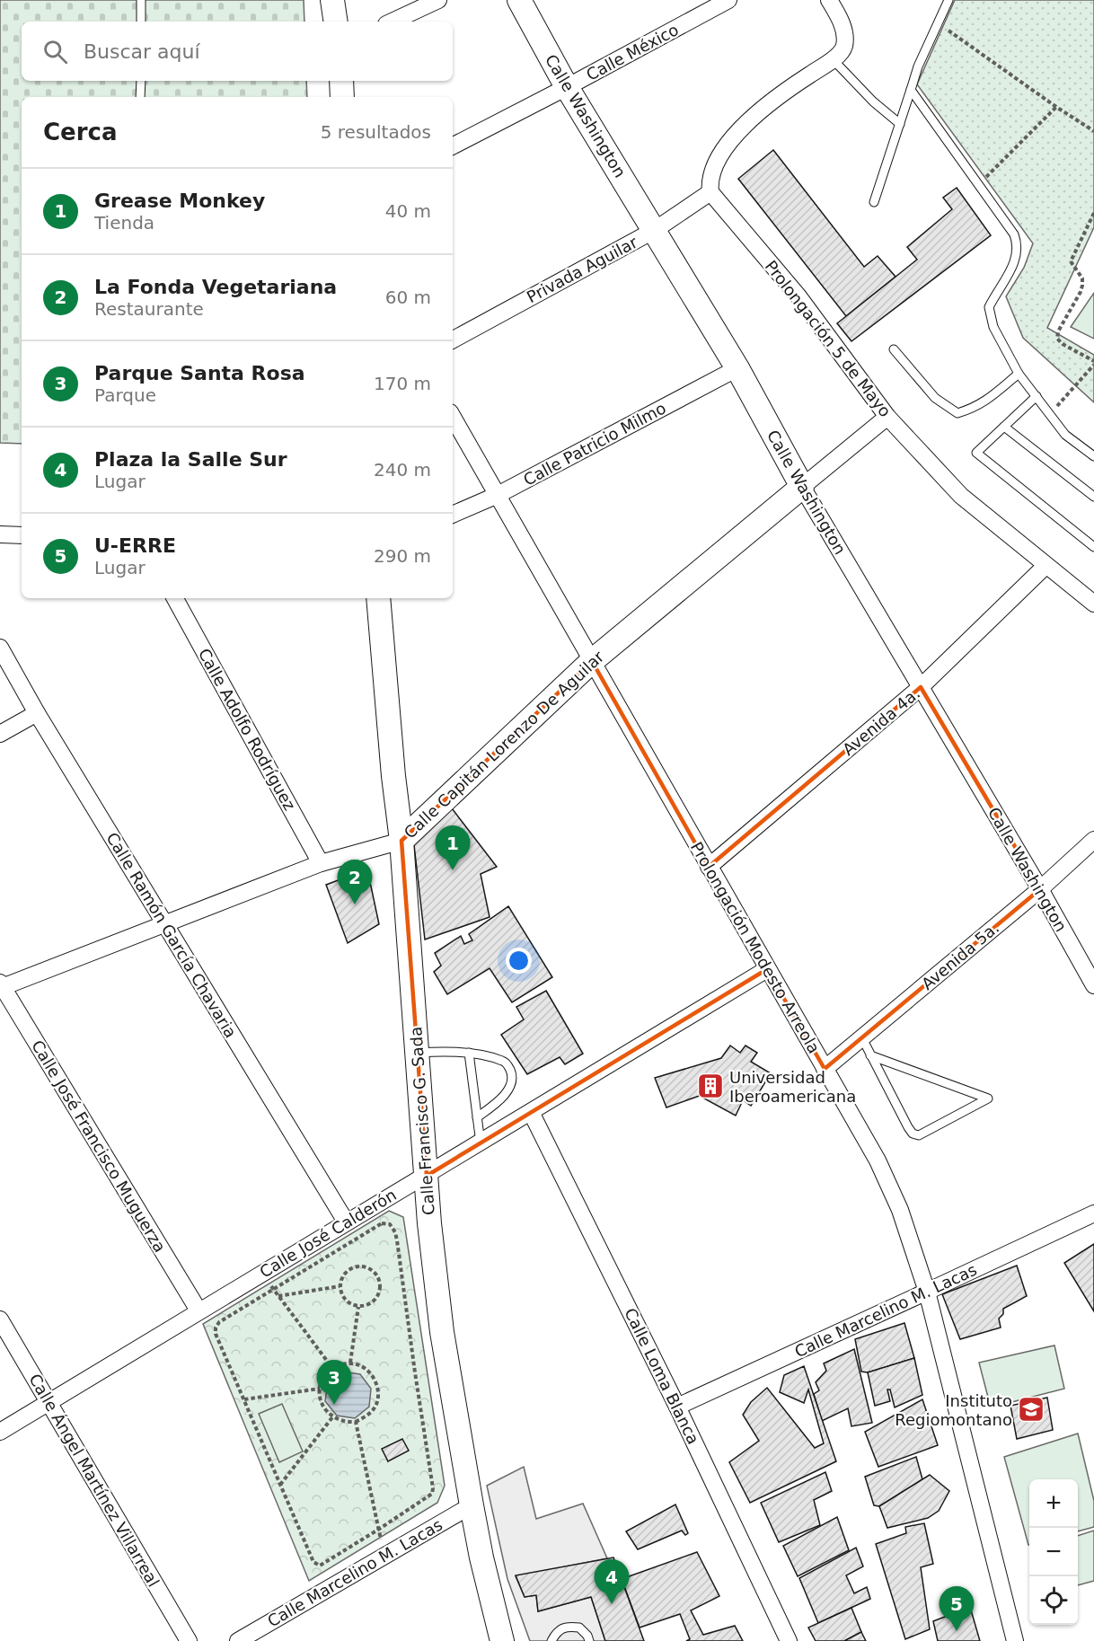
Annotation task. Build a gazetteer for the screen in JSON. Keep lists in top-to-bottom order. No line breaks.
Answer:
{"streets":{"street":["Calle México","Calle Washington","Privada Aguilar","Prolongación 5 de Mayo","Calle Patricio Milmo","Avenida 4a.","Calle Adolfo Rodríguez","Calle Capitán Lorenzo De Aguilar","Calle Ramón García Chavaria","Prolongación Modesto Arreola","Avenida 5a.","Calle Francisco G. Sada","Calle José Francisco Muguerza","Calle José Calderón","Calle Marcelino M. Lacas","Calle Loma Blanca","Calle Ángel Martínez Villarreal"]},"crossings":[["Calle México","Calle Washington"],["Calle Washington","Privada Aguilar"],["Calle Washington","Calle Patricio Milmo"],["Calle Washington","Avenida 4a."],["Calle Washington","Calle Capitán Lorenzo De Aguilar"],["Calle Washington","Avenida 5a."],["Privada Aguilar","Prolongación 5 de Mayo"],["Prolongación 5 de Mayo","Avenida 4a."],["Prolongación 5 de Mayo","Calle Capitán Lorenzo De Aguilar"],["Calle Patricio Milmo","Prolongación Modesto Arreola"],["Avenida 4a.","Prolongación Modesto Arreola"],["Calle Adolfo Rodríguez","Calle Capitán Lorenzo De Aguilar"],["Calle Capitán Lorenzo De Aguilar","Calle Ramón García Chavaria"],["Calle Capitán Lorenzo De Aguilar","Prolongación Modesto Arreola"],["Calle Capitán Lorenzo De Aguilar","Calle Francisco G. Sada"],["Calle Capitán Lorenzo De Aguilar","Calle José Francisco Muguerza"],["Calle Ramón García Chavaria","Calle José Calderón"],["Prolongación Modesto Arreola","Avenida 5a."],["Prolongación Modesto Arreola","Calle José Calderón"],["Prolongación Modesto Arreola","Calle Marcelino M. Lacas"],["Calle Francisco G. Sada","Calle José Calderón"],["Calle Francisco G. Sada","Calle Marcelino M. Lacas"],["Calle José Francisco Muguerza","Calle José Calderón"],["Calle José Calderón","Calle Loma Blanca"],["Calle José Calderón","Calle Ángel Martínez Villarreal"],["Calle Marcelino M. Lacas","Calle Loma Blanca"]],"places":{"building":["Universidad Iberoamericana"],"school or university":["Instituto Regiomontano"]},"page":{"search":"Buscar aquí","heading":["Cerca","5 resultados"],"list":[{"mark":"1","name":"Grease Monkey","note":"Tienda","value":"40 m"},{"mark":"2","name":"La Fonda Vegetariana","note":"Restaurante","value":"60 m"},{"mark":"3","name":"Parque Santa Rosa","note":"Parque","value":"170 m"},{"mark":"4","name":"Plaza la Salle Sur","note":"Lugar","value":"240 m"},{"mark":"5","name":"U-ERRE","note":"Lugar","value":"290 m"}],"pins":["1","2","3","4","5"],"map_buttons":["+","−"]}}
